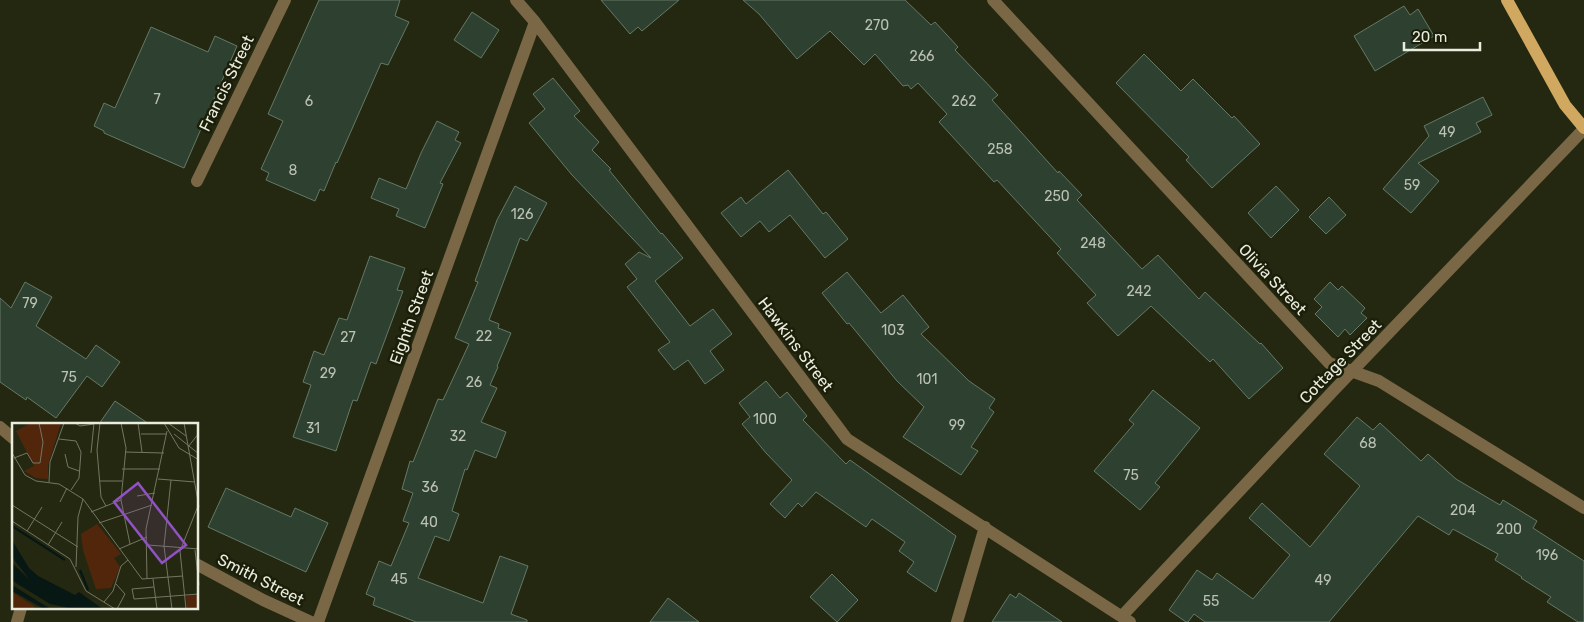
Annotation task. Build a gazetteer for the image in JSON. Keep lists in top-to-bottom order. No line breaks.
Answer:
{"streets":{"street":["Francis Street","Olivia Street","Eighth Street","Hawkins Street","Cottage Street","Smith Street"]},"crossings":[["Olivia Street","Cottage Street"],["Eighth Street","Hawkins Street"],["Hawkins Street","Cottage Street"]],"house_numbers":["270","266","7","6","262","49","258","8","59","250","126","248","242","79","103","22","27","29","75","101","26","100","99","31","32","68","75","36","204","40","200","196","45","49","55"],"scale_bar":"20 m"}
